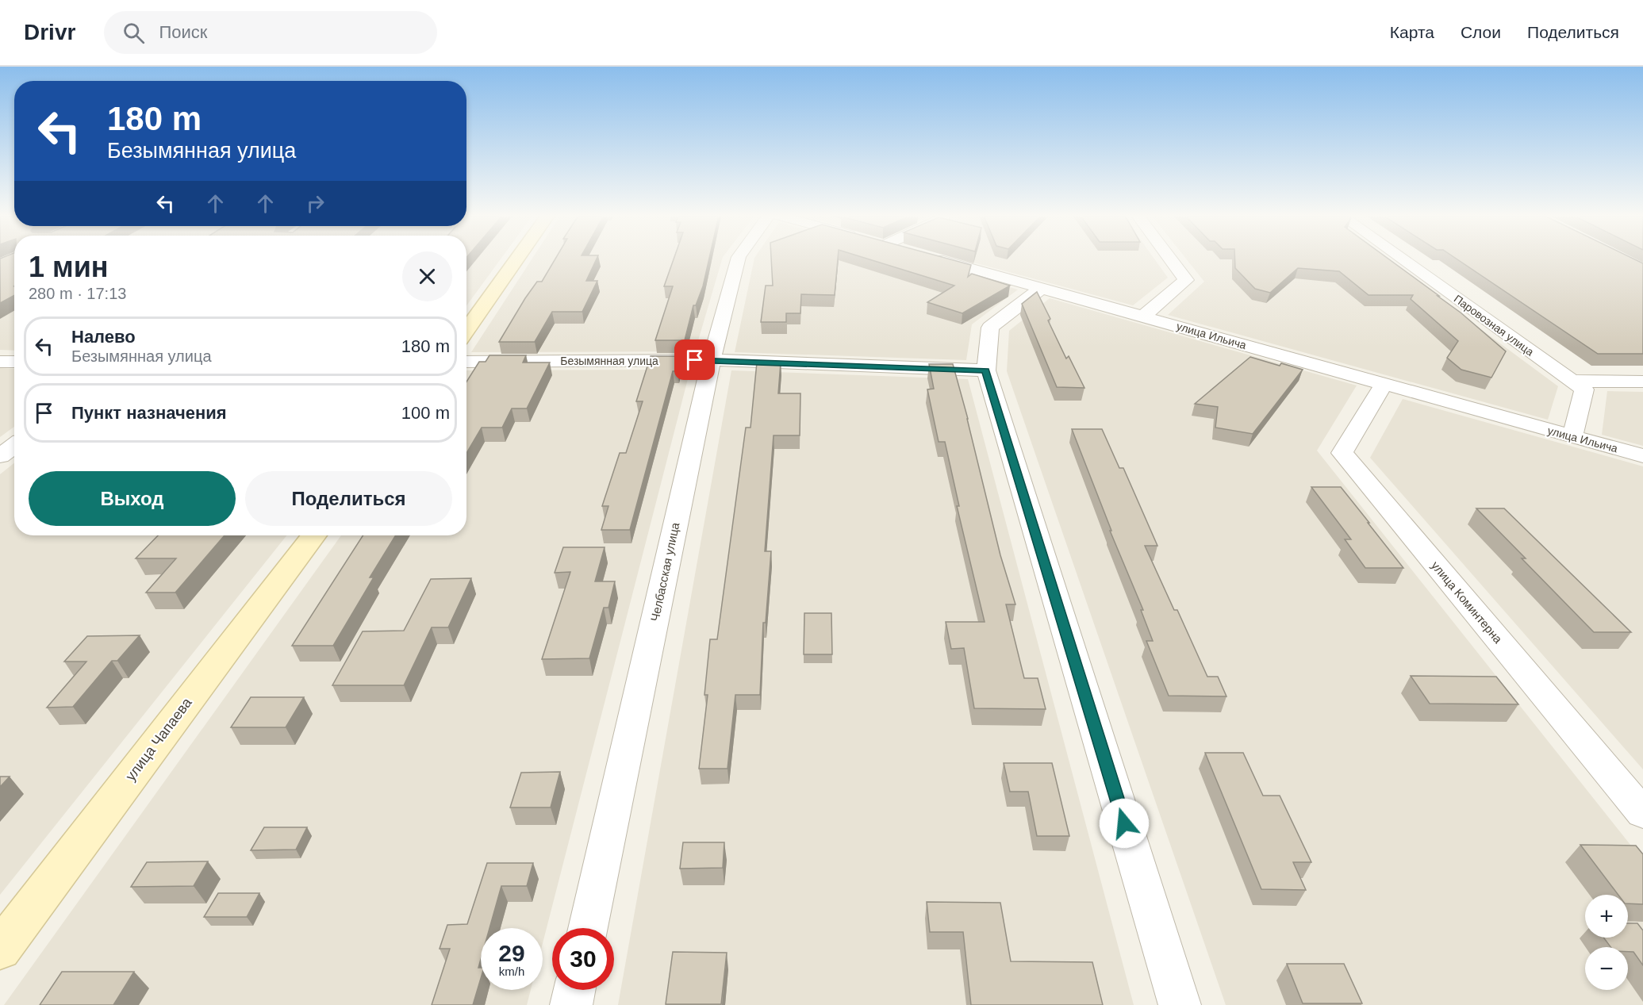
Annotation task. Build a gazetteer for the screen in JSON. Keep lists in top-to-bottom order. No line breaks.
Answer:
{"streets":{"main road":["улица Чапаева"],"street":["Паровозная улица","улица Ильича","Безымянная улица","Челбасская улица","улица Коминтерна"]},"crossings":[["Паровозная улица","улица Ильича"],["улица Ильича","улица Коминтерна"],["Безымянная улица","Челбасская улица"]],"page":{"header":"Drivr","search":"Поиск","nav":["Карта","Слои","Поделиться"],"turn":["180 m","Безымянная улица"],"heading":["1 мин","280 m · 17:13"],"list":[{"name":"Налево","note":"Безымянная улица","value":"180 m"},{"name":"Пункт назначения","value":"100 m"}],"buttons":["Выход","Поделиться"],"map_buttons":["+","−"],"speed":"29 km/h","limit":"30"}}
